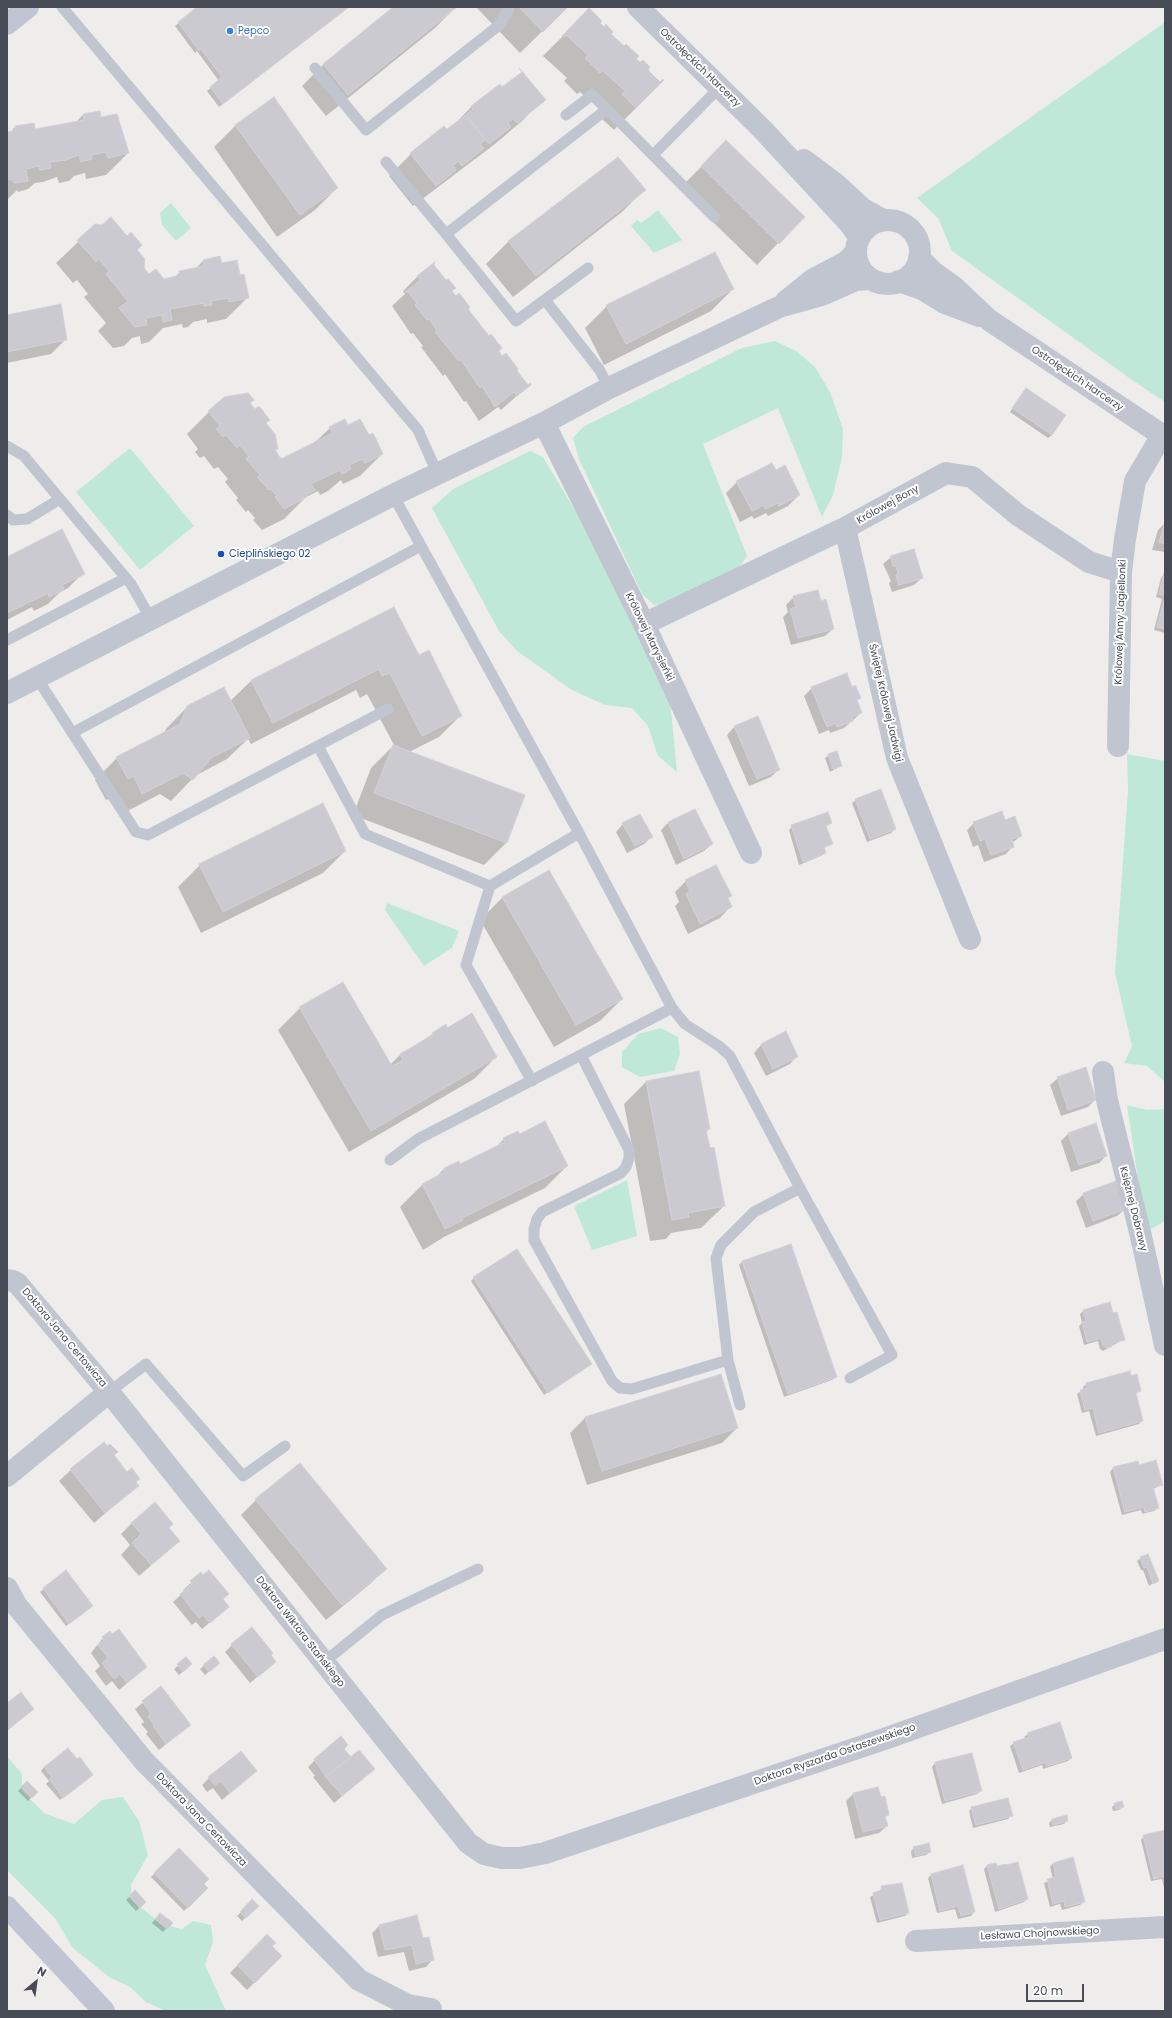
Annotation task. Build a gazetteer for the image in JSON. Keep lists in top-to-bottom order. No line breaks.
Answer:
{"streets":{"street":["Ostrołęckich Harcerzy","Królowej Bony","Królowej Anny Jagiellonki","Królowej Marysieńki","Świętej Królowej Jadwigi","Księżnej Dobrawy","Doktora Jana Certowicza","Doktora Wiktora Stańskiego","Doktora Ryszarda Ostaszewskiego","Lesława Chojnowskiego"]},"crossings":[["Ostrołęckich Harcerzy","Królowej Anny Jagiellonki"],["Królowej Bony","Królowej Anny Jagiellonki"],["Królowej Bony","Królowej Marysieńki"],["Królowej Bony","Świętej Królowej Jadwigi"],["Doktora Jana Certowicza","Doktora Wiktora Stańskiego"],["Doktora Wiktora Stańskiego","Doktora Ryszarda Ostaszewskiego"]],"places":["Pepco","Cieplińskiego 02"],"scale_bar":"20 m","north":"top right"}
